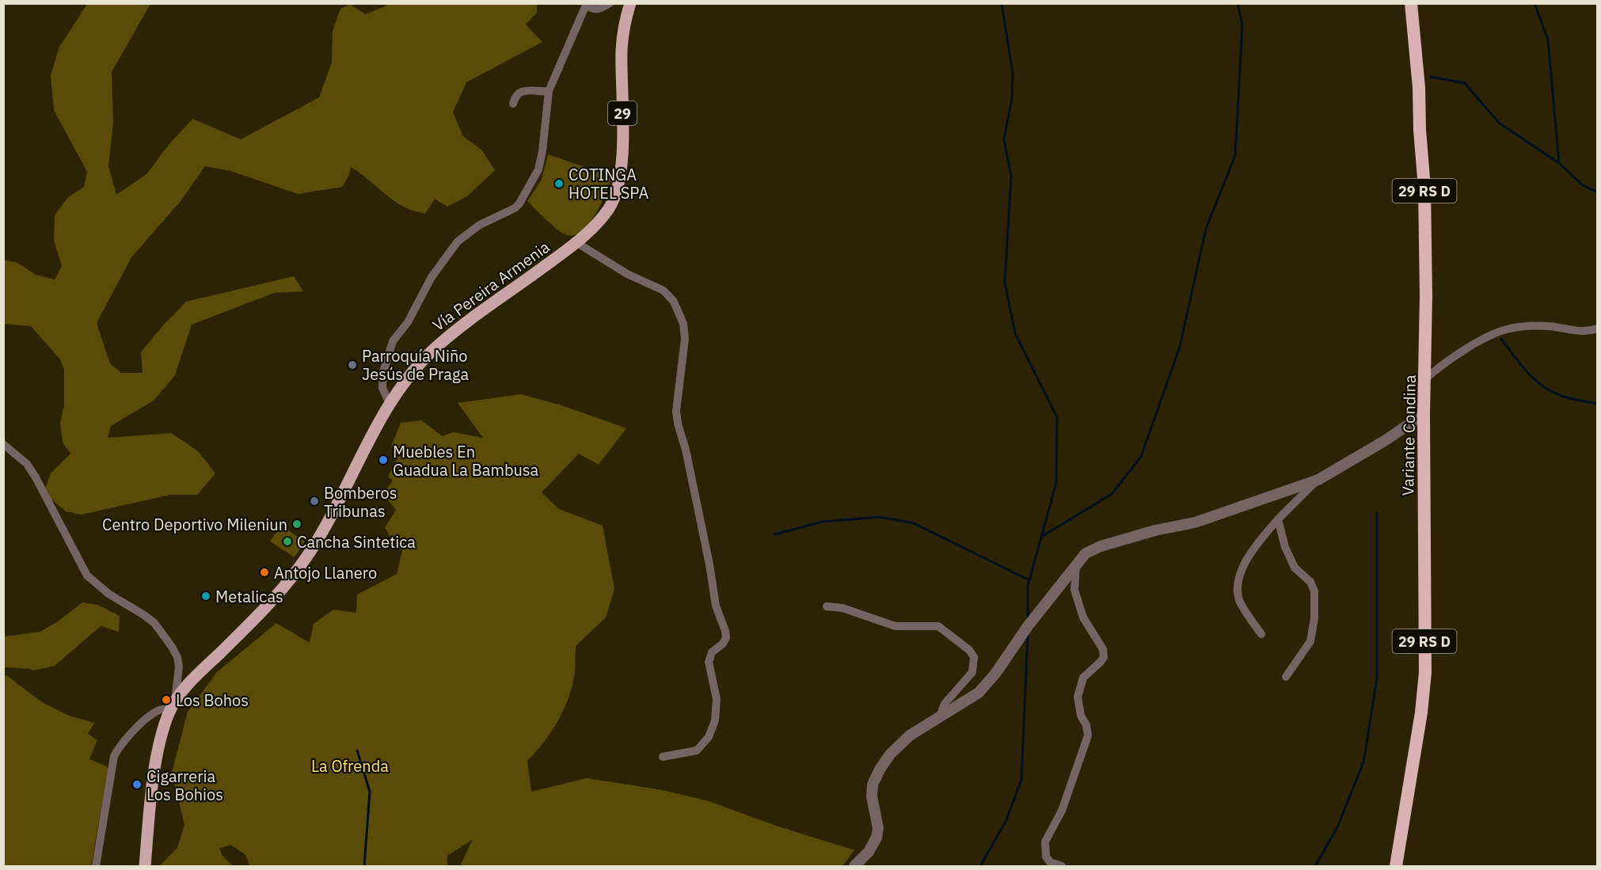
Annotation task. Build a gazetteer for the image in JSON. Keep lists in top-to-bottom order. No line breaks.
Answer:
{"streets":{"highway":["29 RS D","Variante Condina"],"main road":["29","Vía Pereira Armenia"]},"parks":["La Ofrenda"],"places":["COTINGA HOTEL SPA","Parroquía Niño Jesús de Praga","Muebles En Guadua La Bambusa","Bomberos Tribunas","Centro Deportivo Mileniun","Cancha Sintetica","Antojo Llanero","Metalicas","Los Bohos","Cigarreria Los Bohios"]}
